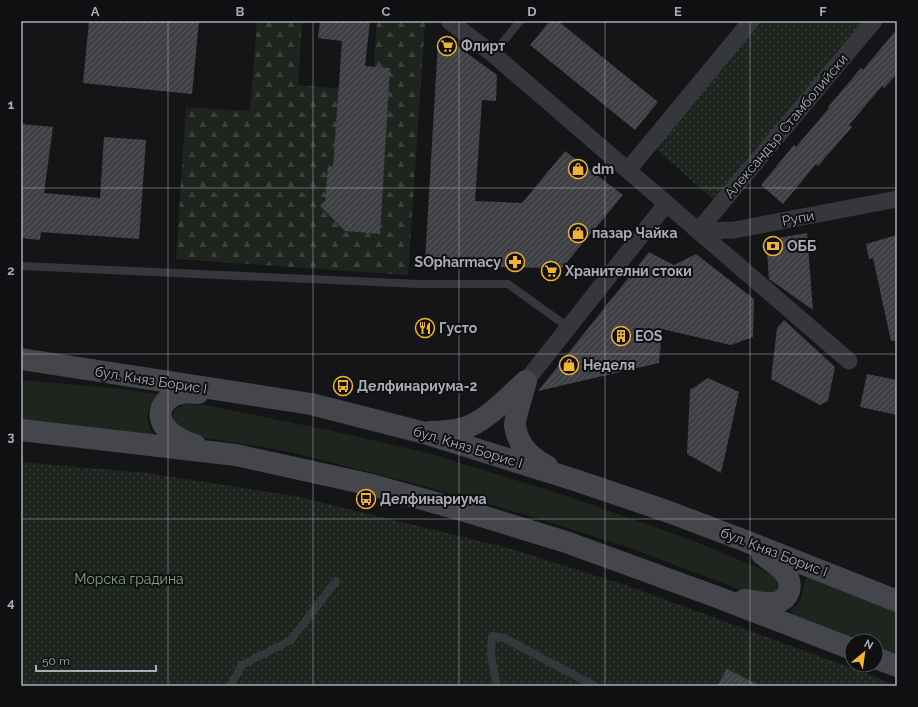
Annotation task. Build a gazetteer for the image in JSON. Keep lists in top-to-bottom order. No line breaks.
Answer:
{"streets":{"main road":["бул. Княз Борис I"],"street":["Александър Стамболийски","Рупи"]},"crossings":[["Александър Стамболийски","Рупи"]],"parks":["Морска градина"],"places":{"supermarket":["Флирт","Хранителни стоки"],"shop":["dm","пазар Чайка","Неделя"],"bank":["ОББ"],"pharmacy":["SOpharmacy"],"restaurant":["Густо"],"building":["EOS"],"bus stop":["Делфинариума-2","Делфинариума"]},"scale_bar":"50 m","north":"top right","grid":{"columns":["A","B","C","D","E","F"],"rows":["1","2","3","4"]}}
